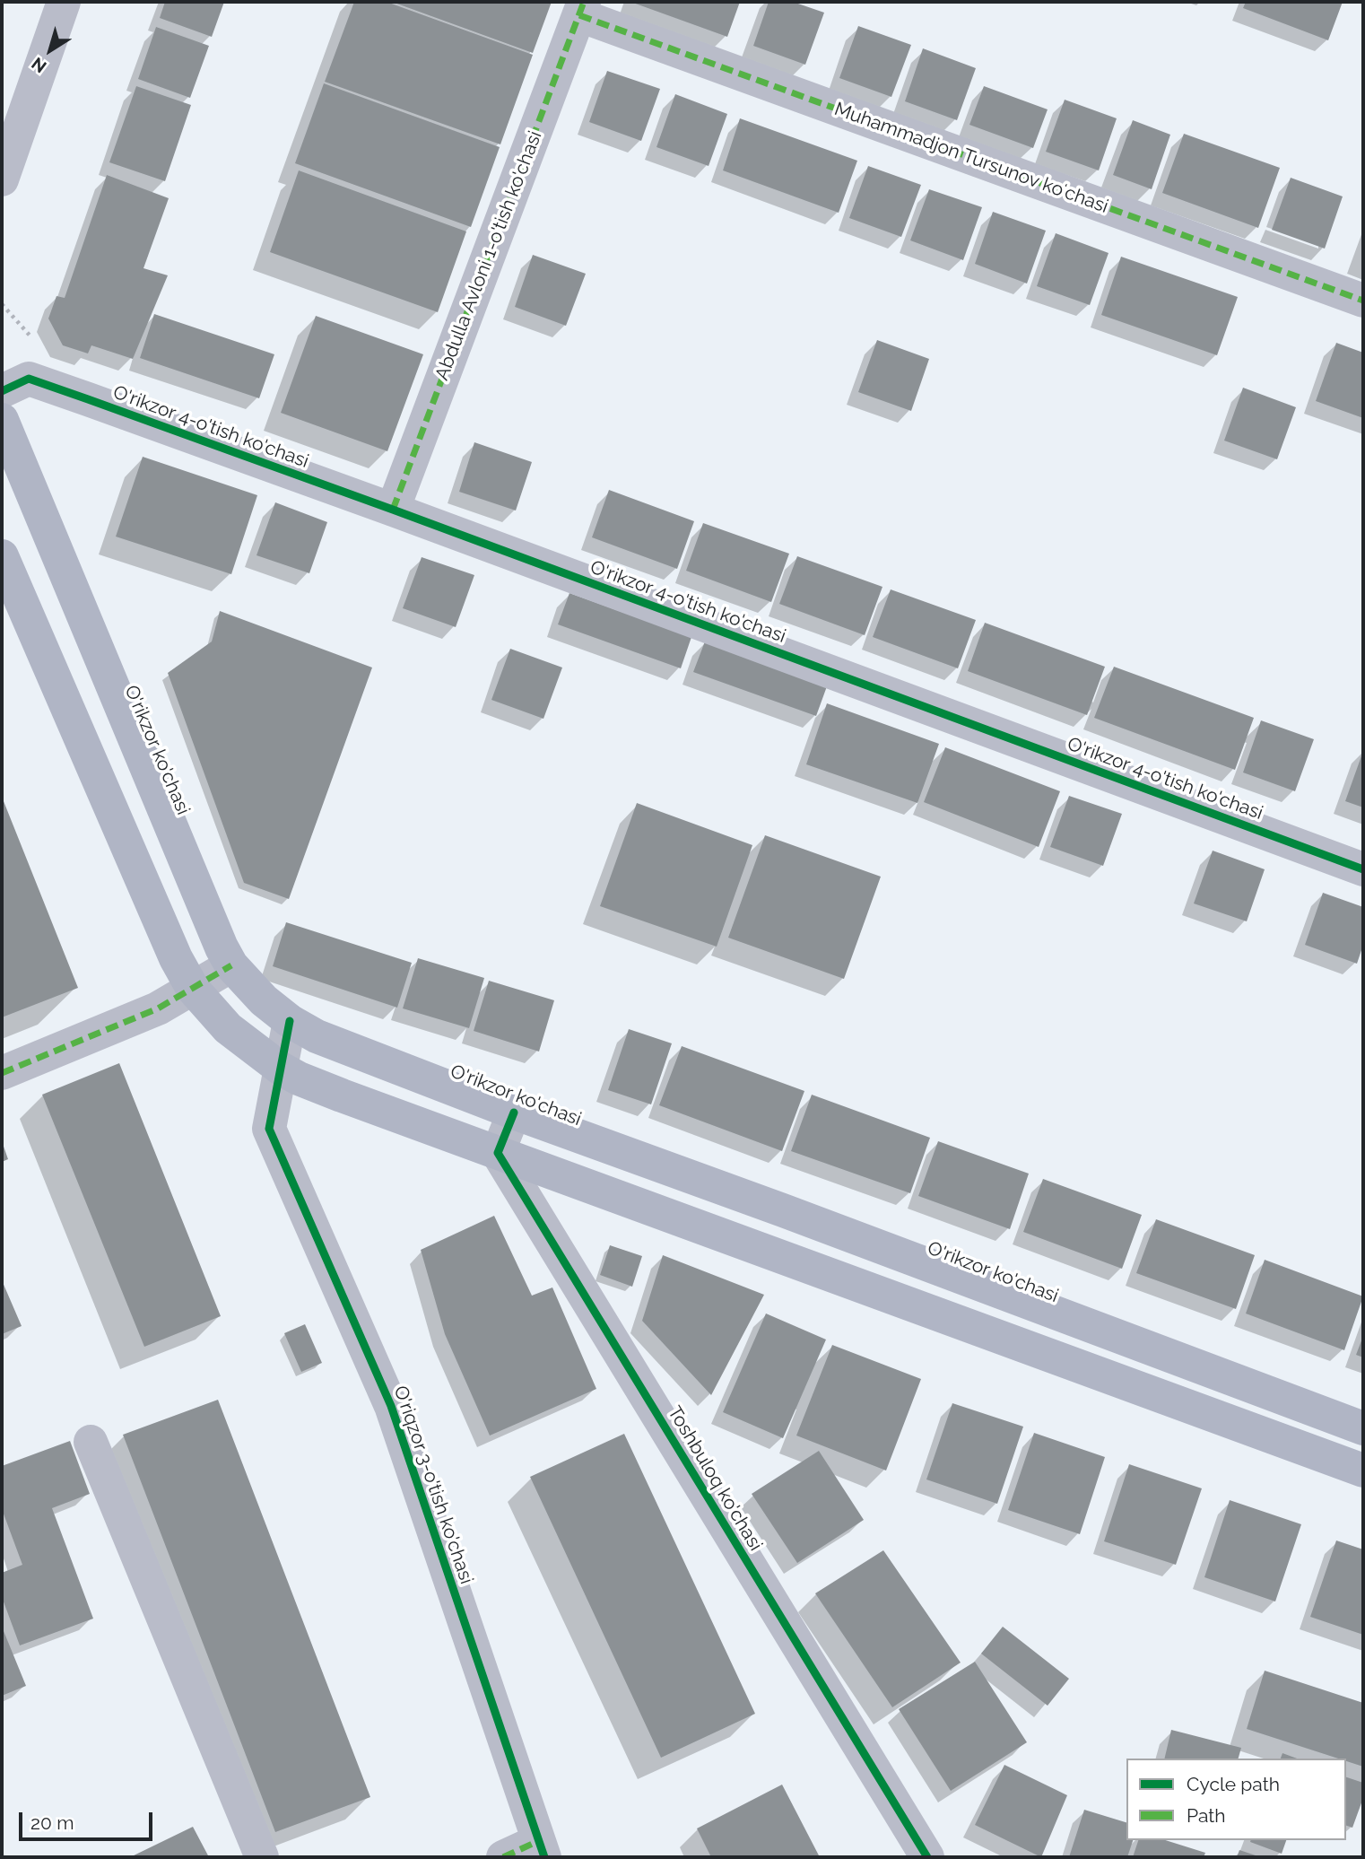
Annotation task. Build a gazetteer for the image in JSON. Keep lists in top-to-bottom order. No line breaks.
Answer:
{"streets":{"main road":["O'rikzor ko'chasi"],"street":["Muhammadjon Tursunov koʻchasi","Abdulla Avloni 1-o'tish ko'chasi","O'rikzor 4-o'tish ko'chasi","Toshbuloq ko'chasi","O'riqzor 3-o'tish ko'chasi"]},"crossings":[["Muhammadjon Tursunov koʻchasi","Abdulla Avloni 1-o'tish ko'chasi"],["Abdulla Avloni 1-o'tish ko'chasi","O'rikzor 4-o'tish ko'chasi"],["O'rikzor ko'chasi","O'riqzor 3-o'tish ko'chasi"]],"legend":["Cycle path","Path"],"scale_bar":"20 m","north":"bottom left"}
